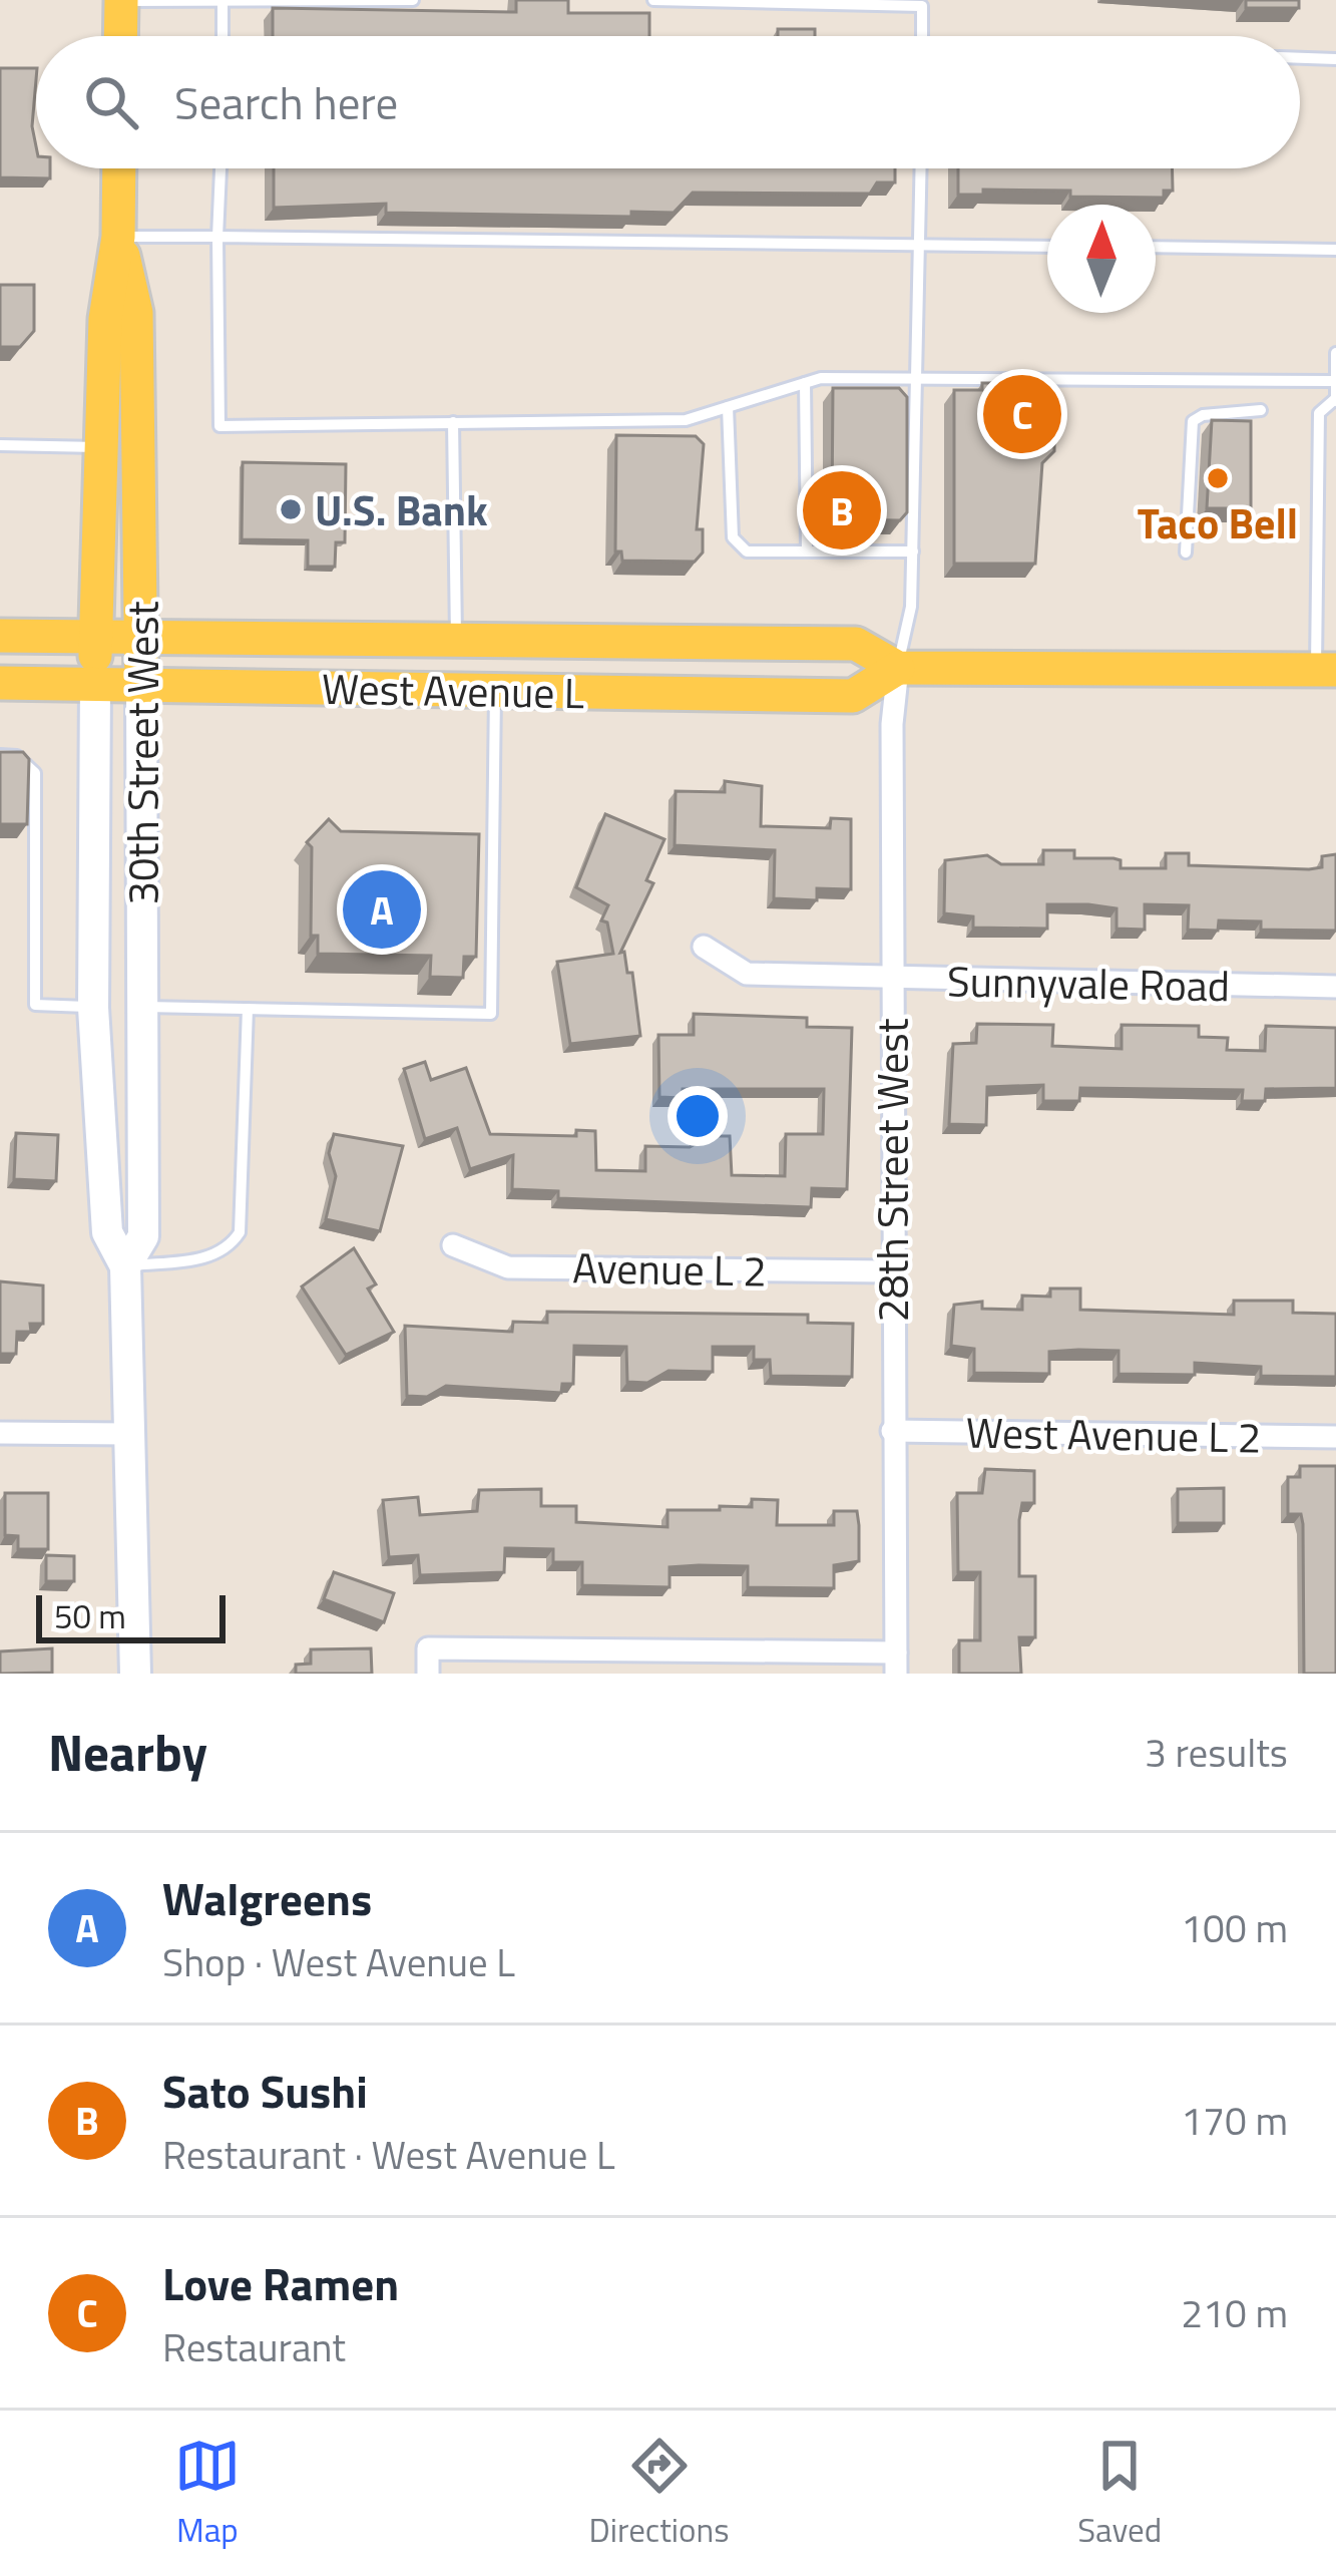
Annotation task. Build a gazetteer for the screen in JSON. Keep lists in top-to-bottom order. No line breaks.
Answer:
{"streets":{"main road":["West Avenue L","30th Street West"],"street":["Sunnyvale Road","28th Street West","Avenue L 2","West Avenue L 2"]},"crossings":[["West Avenue L","30th Street West"],["West Avenue L","28th Street West"],["Sunnyvale Road","28th Street West"],["28th Street West","Avenue L 2"],["28th Street West","West Avenue L 2"]],"places":["Taco Bell","U.S. Bank"],"scale_bar":"50 m","north":"top","page":{"search":"Search here","pins":["C","B","A"],"scale":"50 m","heading":["Nearby","3 results"],"list":[{"mark":"A","name":"Walgreens","note":"Shop · West Avenue L","value":"100 m"},{"mark":"B","name":"Sato Sushi","note":"Restaurant · West Avenue L","value":"170 m"},{"mark":"C","name":"Love Ramen","note":"Restaurant","value":"210 m"}],"nav":["Map","Directions","Saved"]}}
